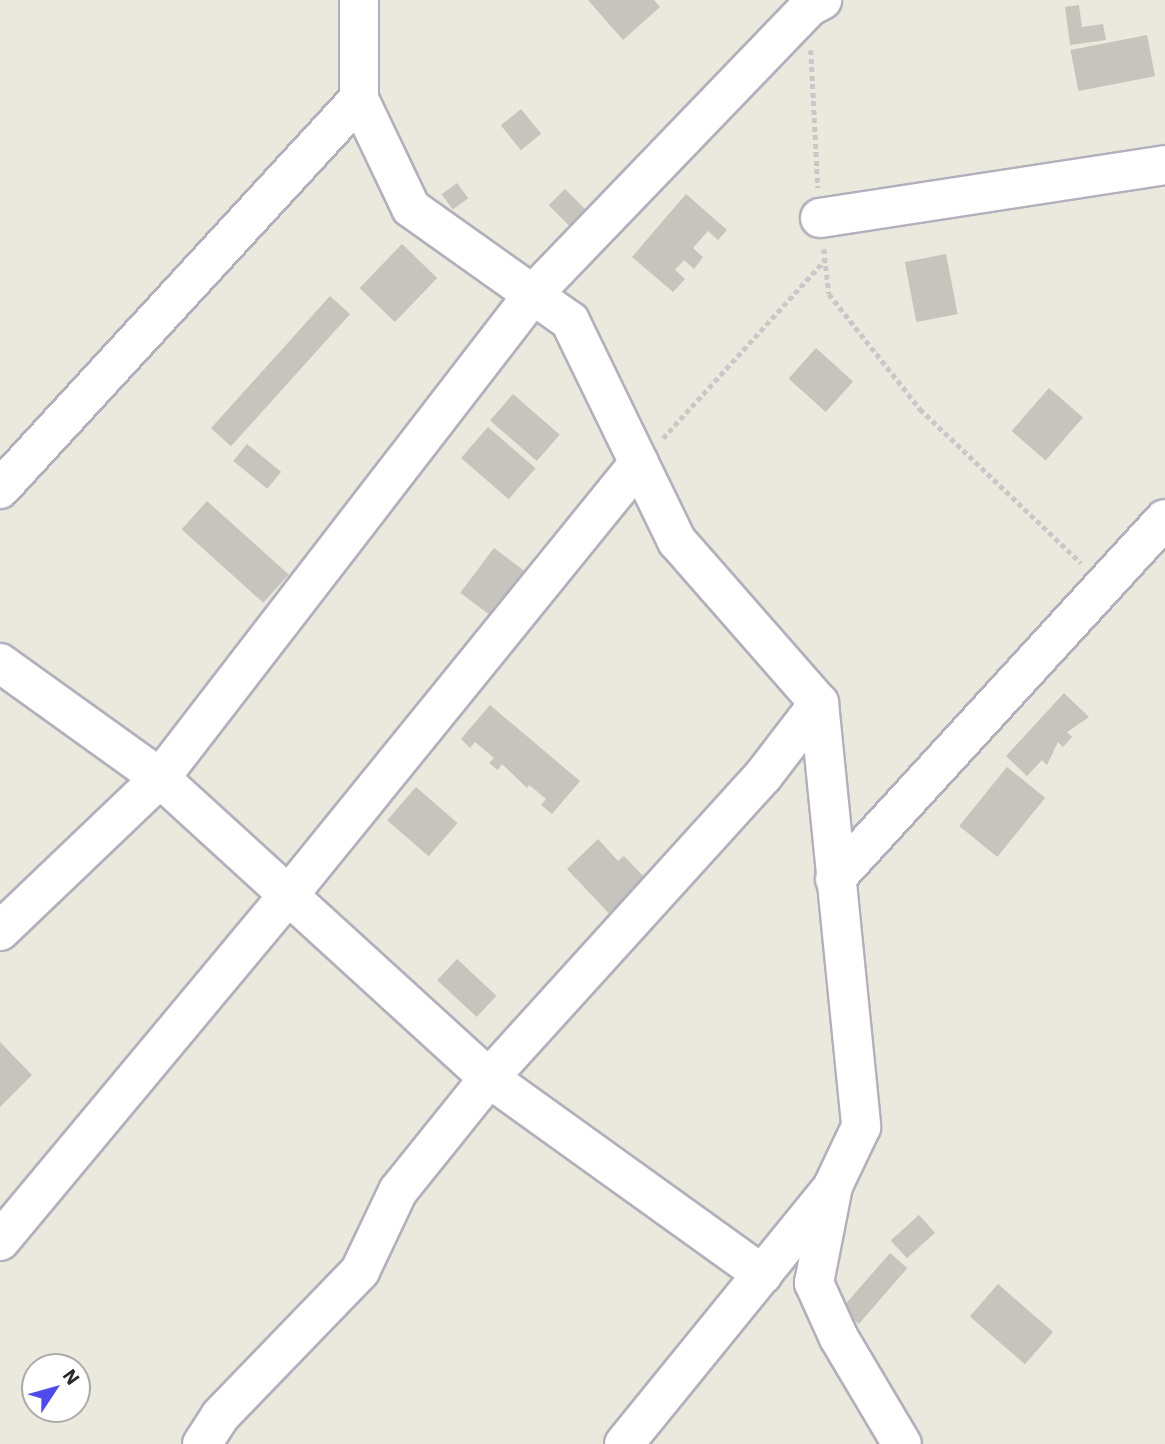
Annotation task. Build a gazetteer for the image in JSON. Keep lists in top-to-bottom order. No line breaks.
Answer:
{"north":"top right"}
